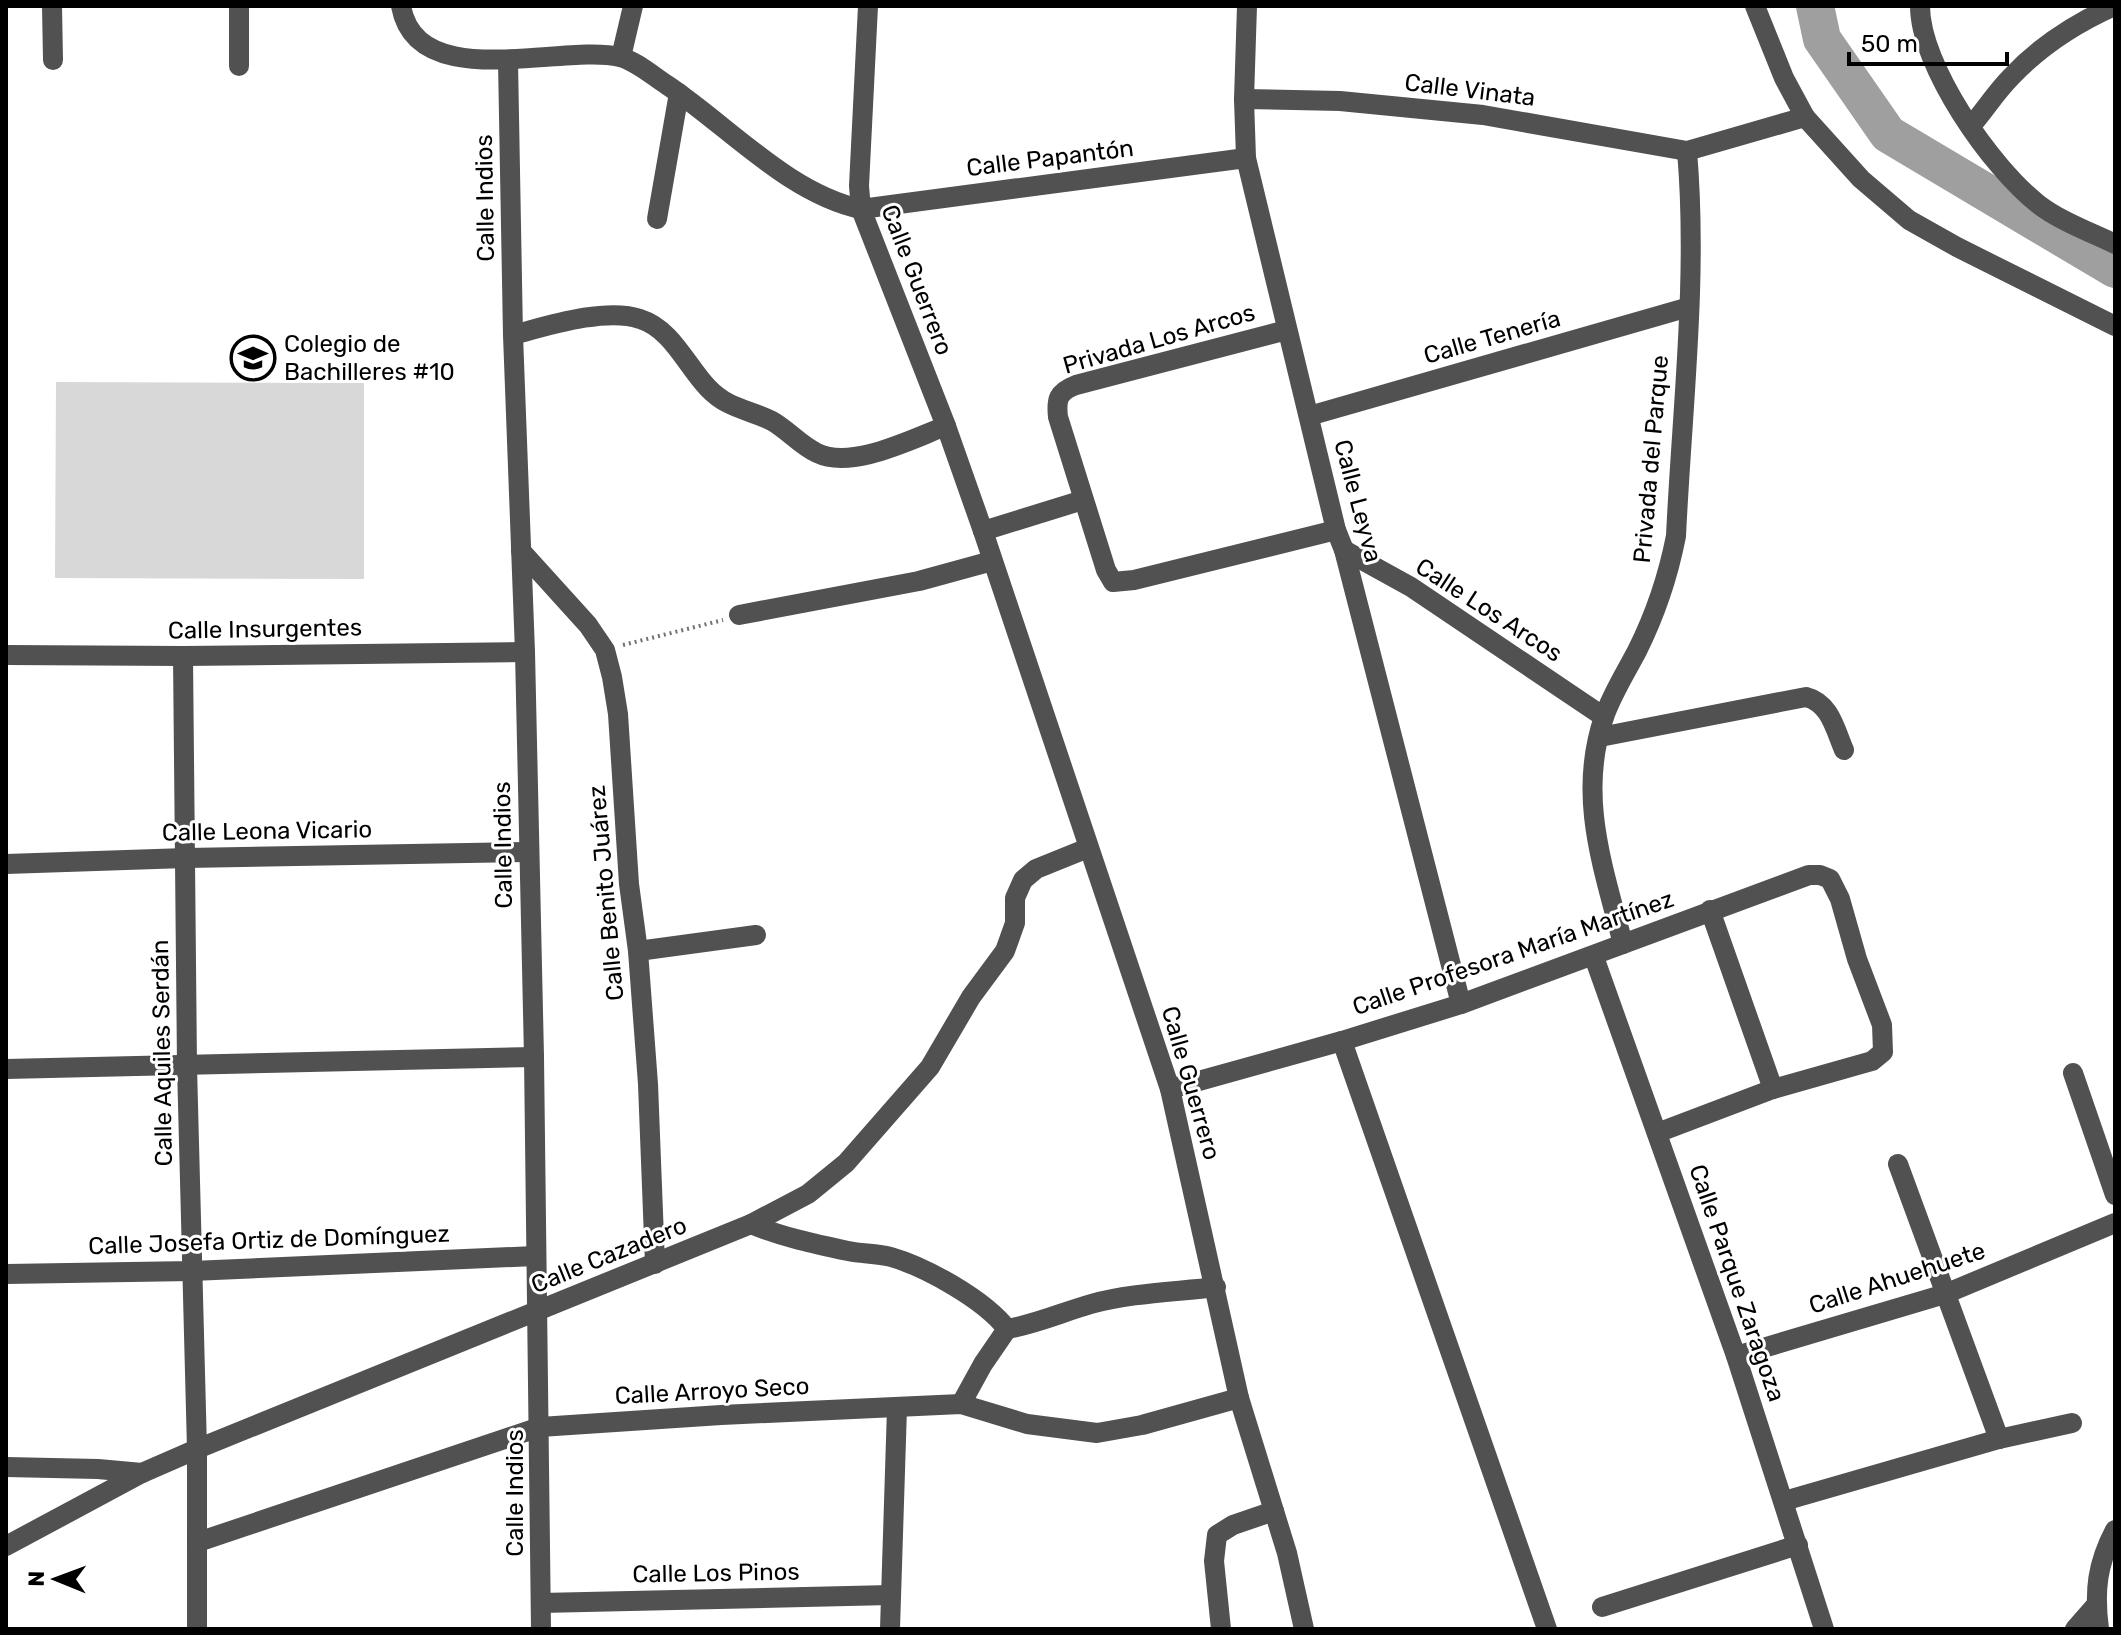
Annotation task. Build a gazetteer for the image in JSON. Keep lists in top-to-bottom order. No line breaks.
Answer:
{"streets":{"street":["Calle Vinata","Calle Papantón","Calle Indios","Calle Guerrero","Calle Tenería","Privada Los Arcos","Privada del Parque","Calle Leyva","Calle Los Arcos","Calle Insurgentes","Calle Leona Vicario","Calle Benito Juárez","Calle Profesora María Martínez","Calle Aquiles Serdán","Calle Josefa Ortiz de Domínguez","Calle Cazadero","Calle Ahuehuete","Calle Parque Zaragoza","Calle Arroyo Seco","Calle Los Pinos"]},"crossings":[["Calle Vinata","Privada del Parque"],["Calle Vinata","Calle Leyva"],["Calle Papantón","Calle Guerrero"],["Calle Papantón","Calle Leyva"],["Calle Indios","Calle Insurgentes"],["Calle Indios","Calle Leona Vicario"],["Calle Indios","Calle Benito Juárez"],["Calle Indios","Calle Josefa Ortiz de Domínguez"],["Calle Indios","Calle Cazadero"],["Calle Indios","Calle Arroyo Seco"],["Calle Indios","Calle Los Pinos"],["Calle Guerrero","Calle Profesora María Martínez"],["Calle Guerrero","Calle Cazadero"],["Calle Guerrero","Calle Arroyo Seco"],["Calle Tenería","Privada del Parque"],["Calle Tenería","Calle Leyva"],["Privada Los Arcos","Calle Leyva"],["Privada Los Arcos","Calle Los Arcos"],["Privada del Parque","Calle Los Arcos"],["Privada del Parque","Calle Profesora María Martínez"],["Calle Leyva","Calle Los Arcos"],["Calle Leyva","Calle Profesora María Martínez"],["Calle Insurgentes","Calle Aquiles Serdán"],["Calle Leona Vicario","Calle Aquiles Serdán"],["Calle Benito Juárez","Calle Cazadero"],["Calle Profesora María Martínez","Calle Parque Zaragoza"],["Calle Aquiles Serdán","Calle Josefa Ortiz de Domínguez"],["Calle Aquiles Serdán","Calle Cazadero"],["Calle Aquiles Serdán","Calle Arroyo Seco"],["Calle Ahuehuete","Calle Parque Zaragoza"]],"places":{"school or university":["Colegio de Bachilleres #10"]},"scale_bar":"50 m","north":"left"}
